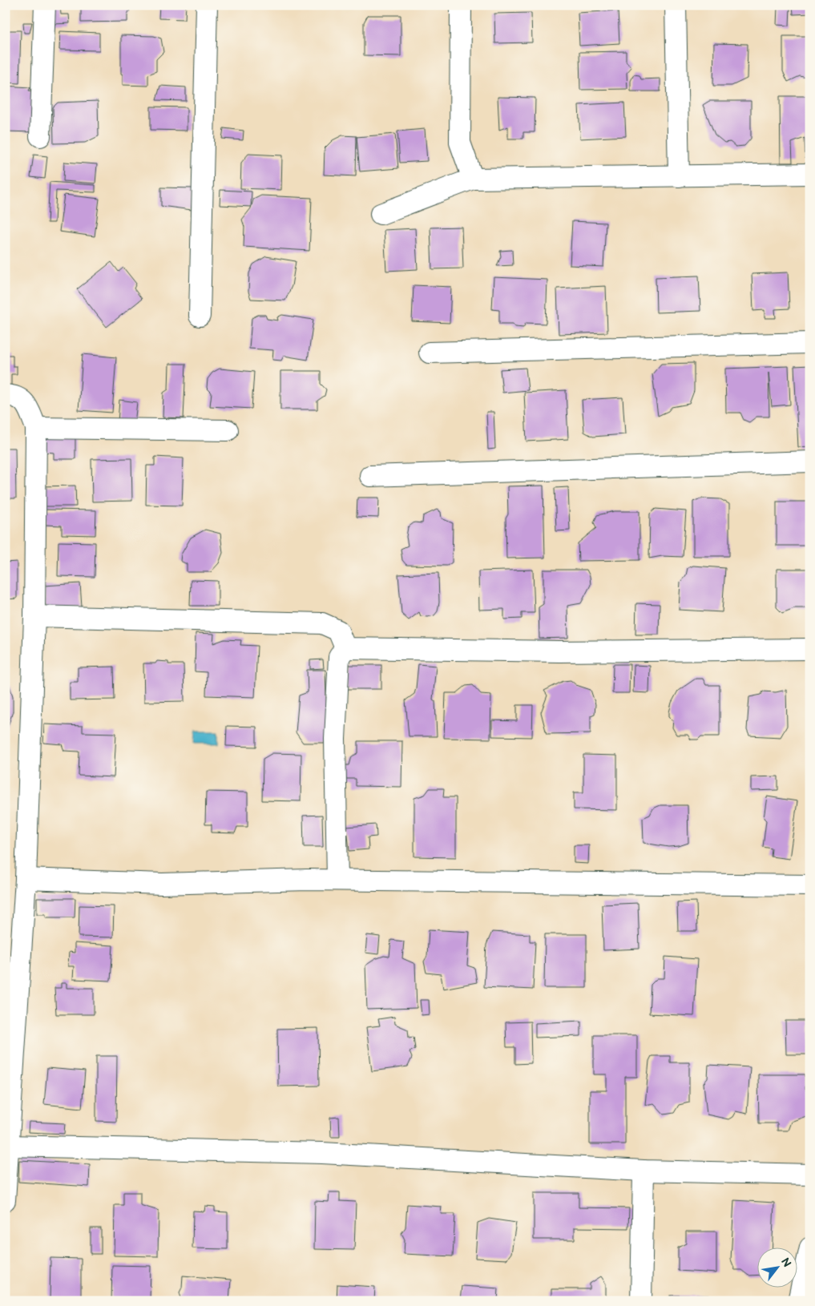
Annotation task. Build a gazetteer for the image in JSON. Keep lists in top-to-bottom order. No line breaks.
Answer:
{"north":"top right"}
